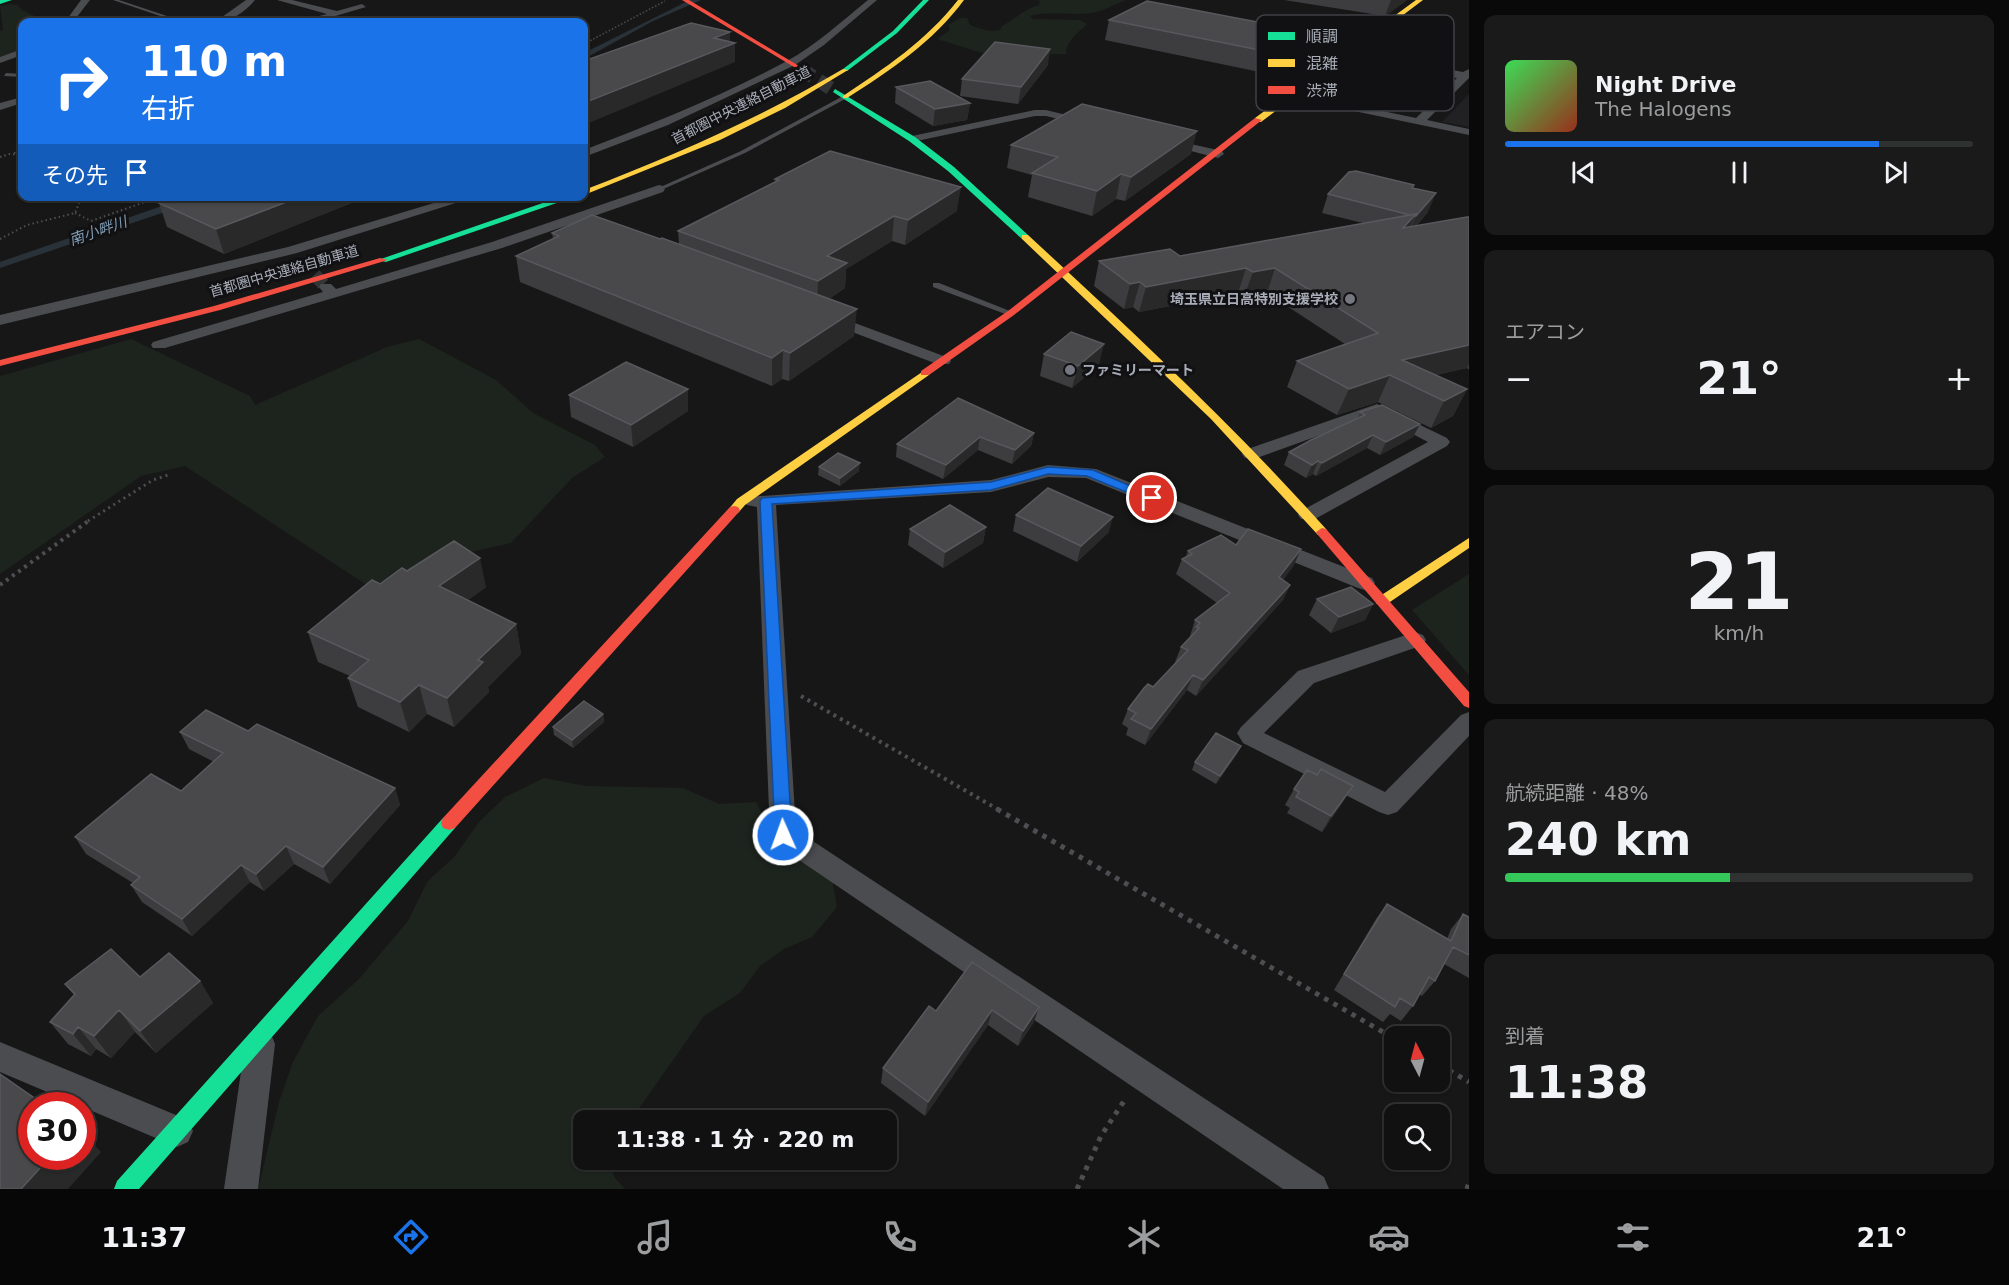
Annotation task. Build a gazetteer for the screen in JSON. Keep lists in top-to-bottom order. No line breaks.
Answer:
{"streets":{"main road":["首都圏中央連絡自動車道"]},"water":["南小畔川"],"places":["埼玉県立日高特別支援学校","ファミリーマート"],"legend":["順調","混雑","渋滞"],"north":"top","page":{"turn":["110 m","右折"],"song":["Night Drive","The Halogens"],"then":"その先","tile":["エアコン",["21","km/h"],["航続距離 · 48%","240 km"],["到着","11:38"]],"heat":["−","21°","+"],"limit":"30","trip":"11:38 · 1 分 · 220 m","tabs":["11:37","21°"]}}
